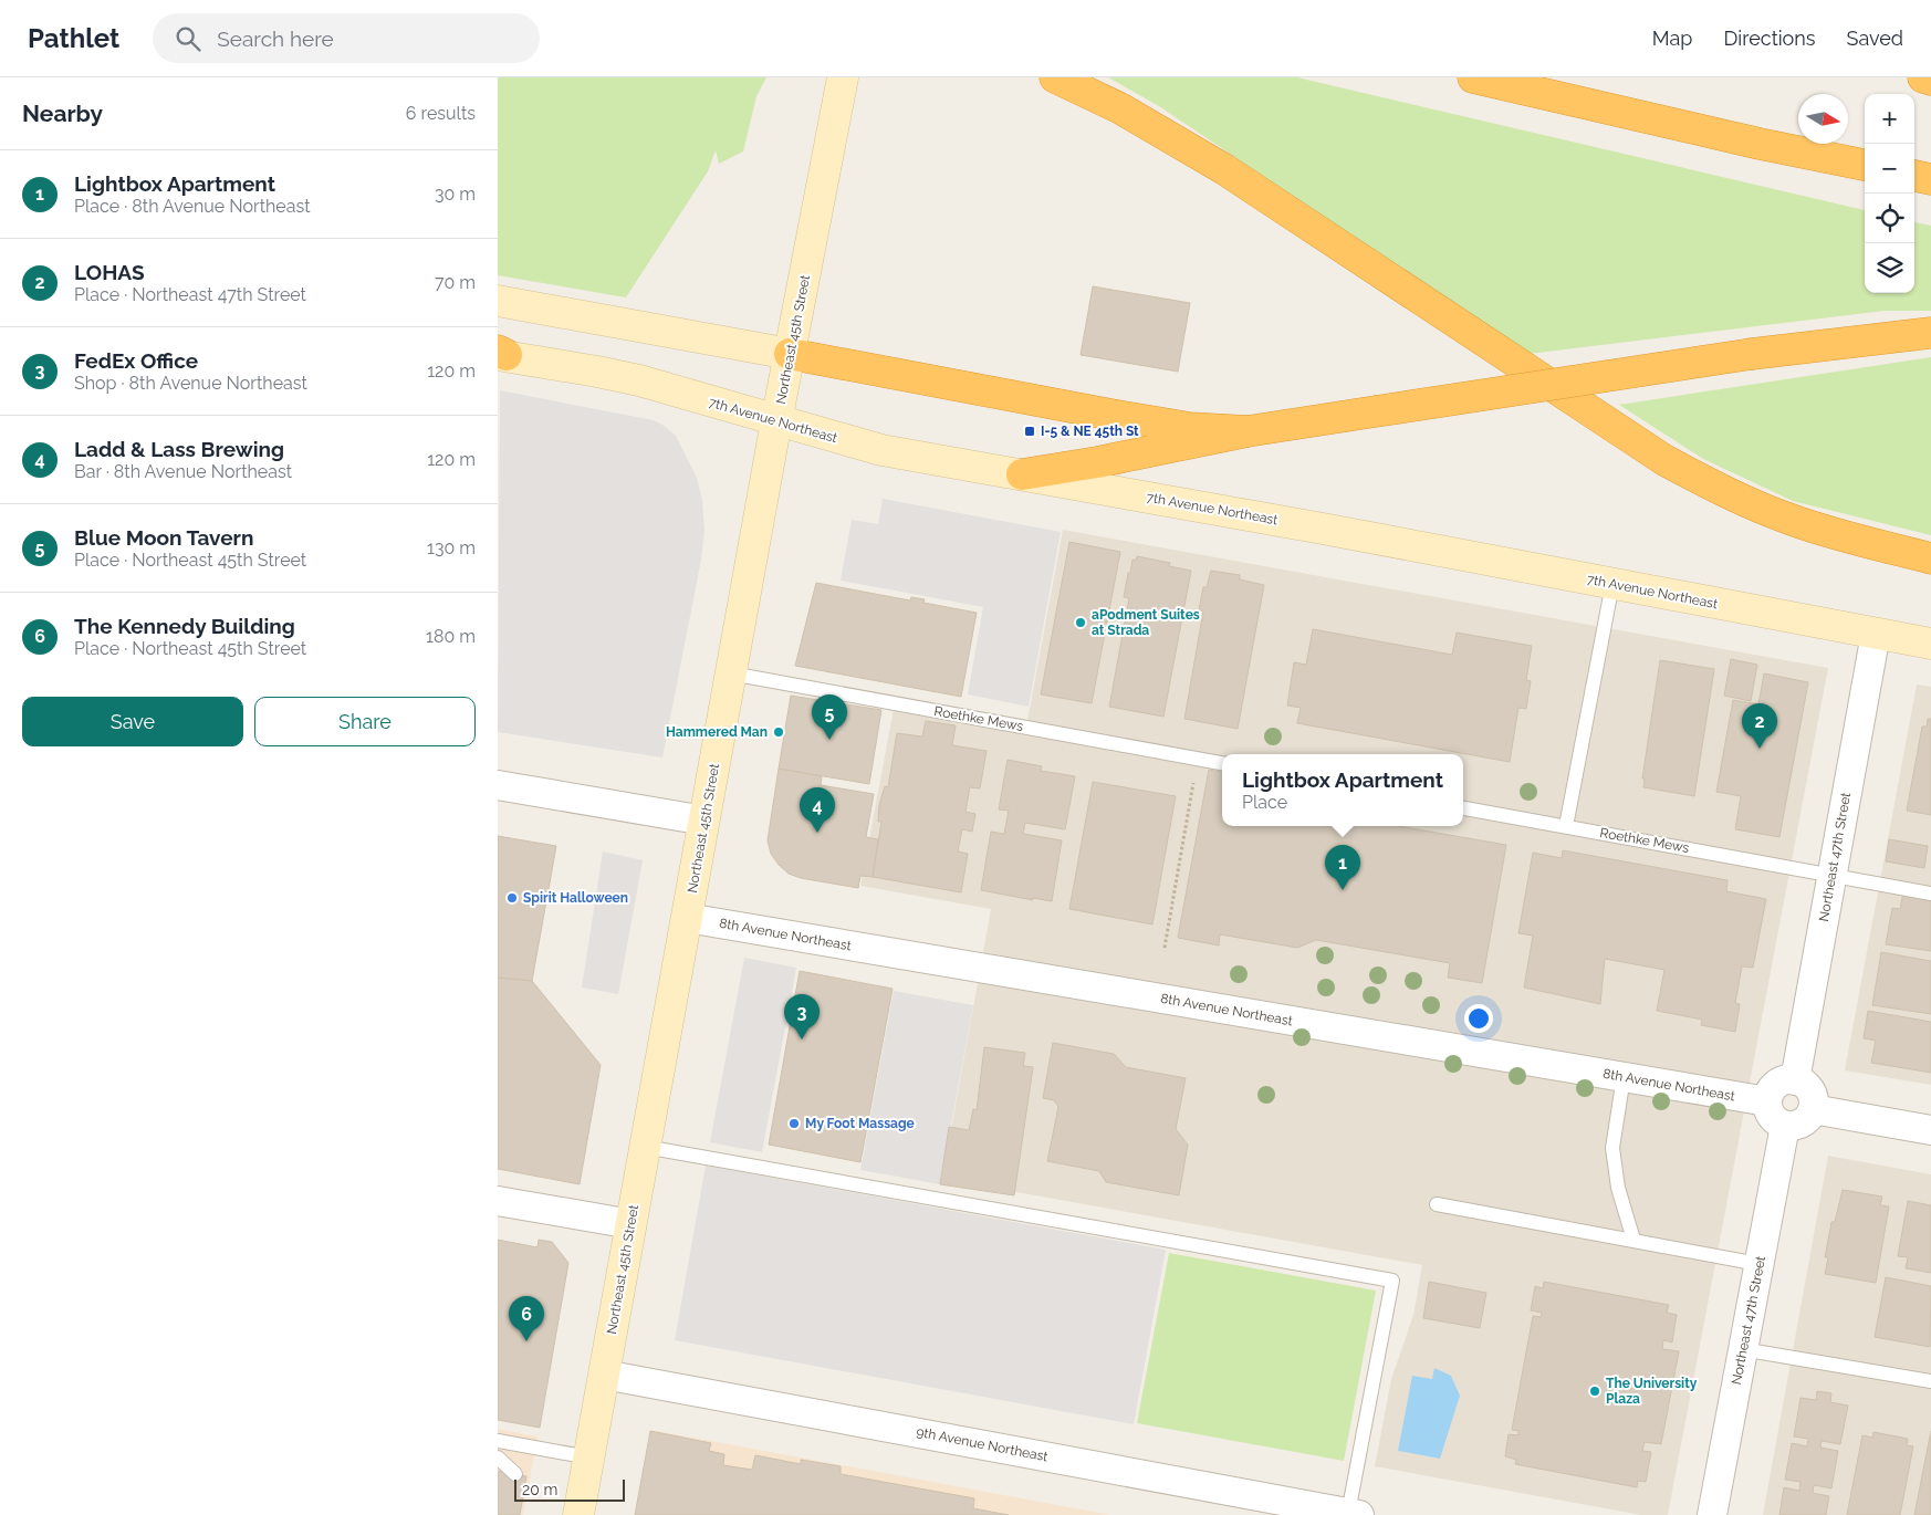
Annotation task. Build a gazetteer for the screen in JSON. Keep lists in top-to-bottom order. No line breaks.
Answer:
{"streets":{"main road":["Northeast 45th Street","7th Avenue Northeast"],"street":["Northeast 47th Street","8th Avenue Northeast","9th Avenue Northeast"],"lane":["Roethke Mews"]},"crossings":[["Northeast 45th Street","7th Avenue Northeast"],["Northeast 45th Street","Roethke Mews"],["Northeast 45th Street","8th Avenue Northeast"],["Northeast 45th Street","9th Avenue Northeast"],["7th Avenue Northeast","Northeast 47th Street"],["Roethke Mews","Northeast 47th Street"],["Northeast 47th Street","8th Avenue Northeast"]],"places":{"transit":["I-5 & NE 45th St"],"other":["aPodment Suites at Strada","Hammered Man","Spirit Halloween","My Foot Massage","The University Plaza"]},"scale_bar":"20 m","north":"right","page":{"header":"Pathlet","search":"Search here","nav":["Map","Directions","Saved"],"heading":["Nearby","6 results"],"map_buttons":["+","−"],"list":[{"mark":"1","name":"Lightbox Apartment","note":"Place · 8th Avenue Northeast","value":"30 m"},{"mark":"2","name":"LOHAS","note":"Place · Northeast 47th Street","value":"70 m"},{"mark":"3","name":"FedEx Office","note":"Shop · 8th Avenue Northeast","value":"120 m"},{"mark":"4","name":"Ladd & Lass Brewing","note":"Bar · 8th Avenue Northeast","value":"120 m"},{"mark":"5","name":"Blue Moon Tavern","note":"Place · Northeast 45th Street","value":"130 m"},{"mark":"6","name":"The Kennedy Building","note":"Place · Northeast 45th Street","value":"180 m"}],"buttons":["Save","Share"],"pins":["5","2","4","1","3","6"],"popup":["Lightbox Apartment","Place"],"scale":"20 m"}}
